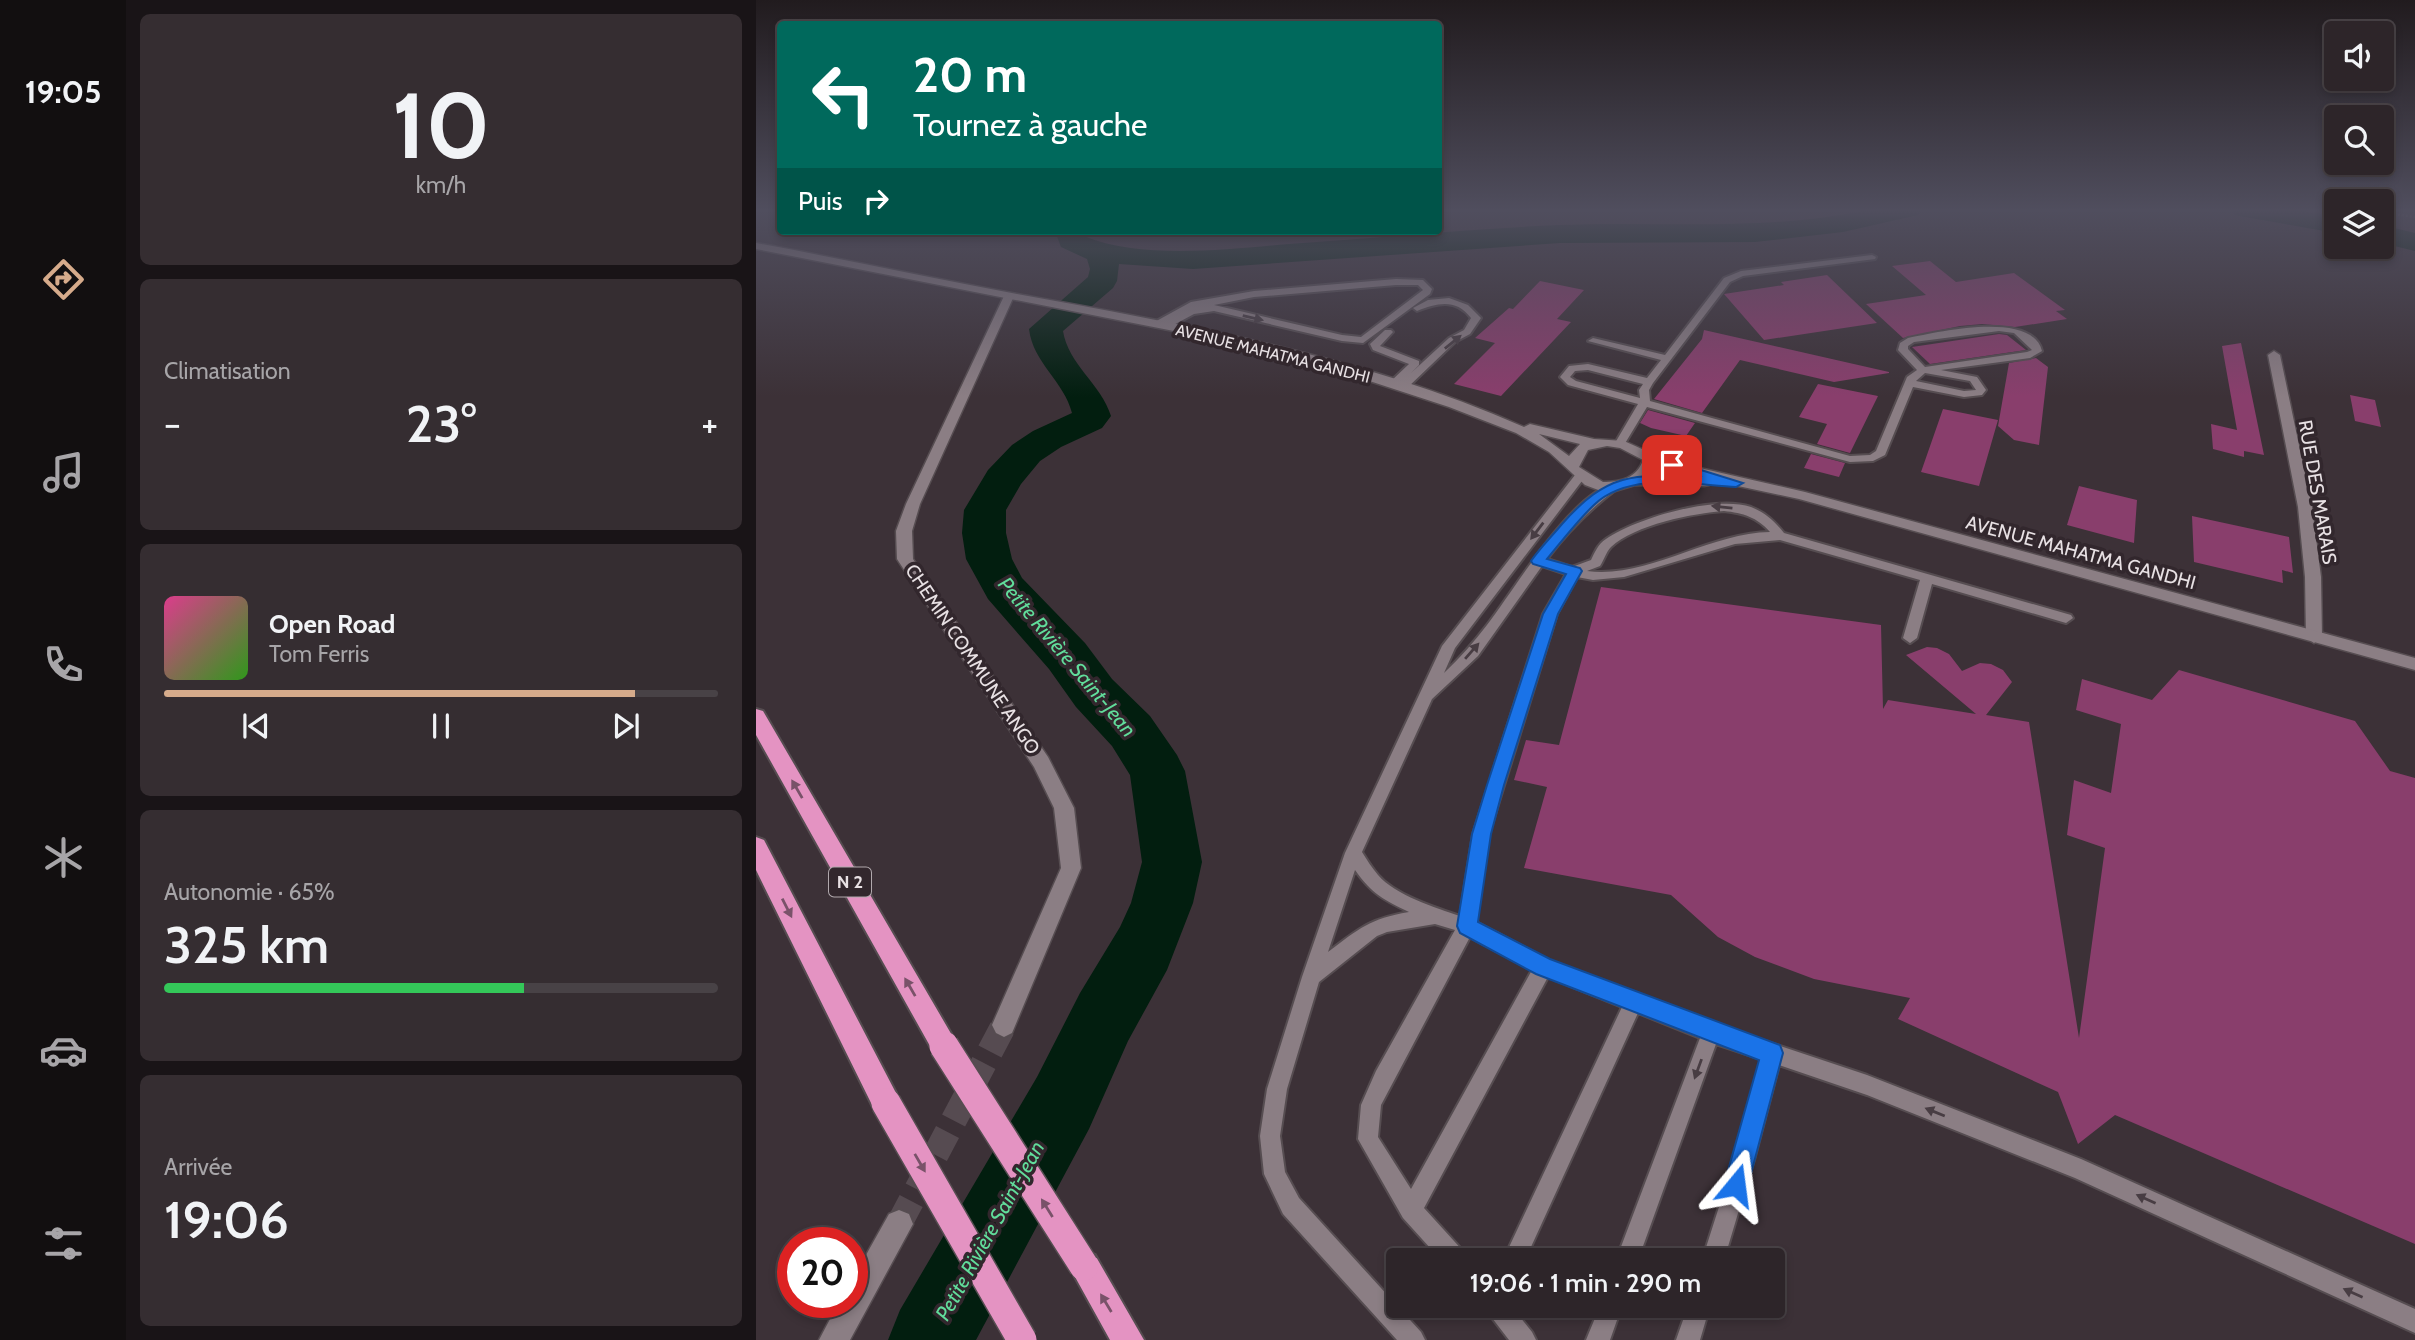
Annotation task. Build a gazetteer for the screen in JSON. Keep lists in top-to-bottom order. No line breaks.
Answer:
{"streets":{"highway":["N 2"],"main road":["AVENUE MAHATMA GANDHI","RUE DES MARAIS","CHEMIN COMMUNE ANGO"]},"crossings":[["AVENUE MAHATMA GANDHI","RUE DES MARAIS"],["AVENUE MAHATMA GANDHI","CHEMIN COMMUNE ANGO"]],"water":["Petite Rivière Saint-Jean"],"page":{"tabs":"19:05","tile":[["10","km/h"],"Climatisation",["Autonomie · 65%","325 km"],["Arrivée","19:06"]],"turn":["20 m","Tournez à gauche"],"then":"Puis","heat":["−","23°","+"],"song":["Open Road","Tom Ferris"],"limit":"20","trip":"19:06 · 1 min · 290 m"}}
